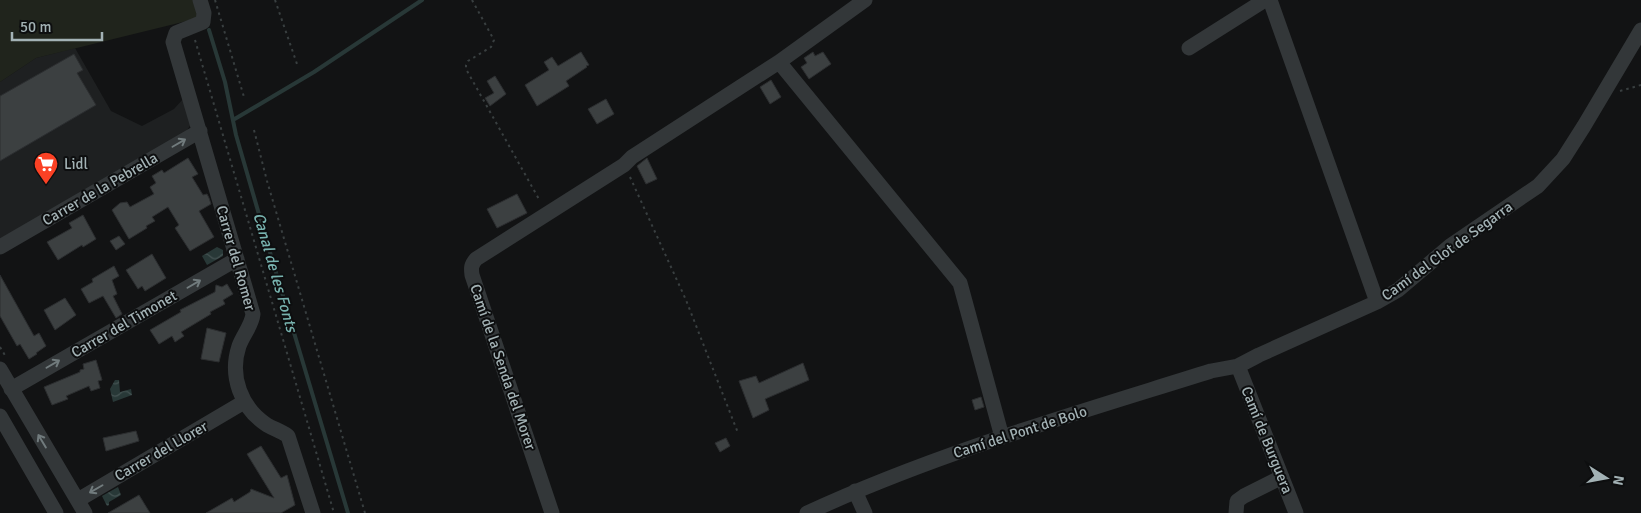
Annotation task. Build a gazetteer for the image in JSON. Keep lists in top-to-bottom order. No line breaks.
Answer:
{"streets":{"street":["Carrer de la Pebrella","Camí del Clot de Segarra","Carrer del Romer","Carrer del Timonet","Camí de la Senda del Morer","Camí del Pont de Bolo","Camí de Burguera","Carrer del Llorer"]},"crossings":[["Carrer de la Pebrella","Carrer del Romer"],["Camí del Clot de Segarra","Camí del Pont de Bolo"],["Camí del Clot de Segarra","Camí de Burguera"],["Carrer del Romer","Carrer del Timonet"],["Carrer del Romer","Carrer del Llorer"],["Camí del Pont de Bolo","Camí de Burguera"]],"one_way":["Carrer de la Pebrella","Carrer del Timonet","Carrer del Llorer"],"water":["Canal de les Fonts"],"places":{"supermarket":["Lidl"]},"scale_bar":"50 m","north":"right"}
